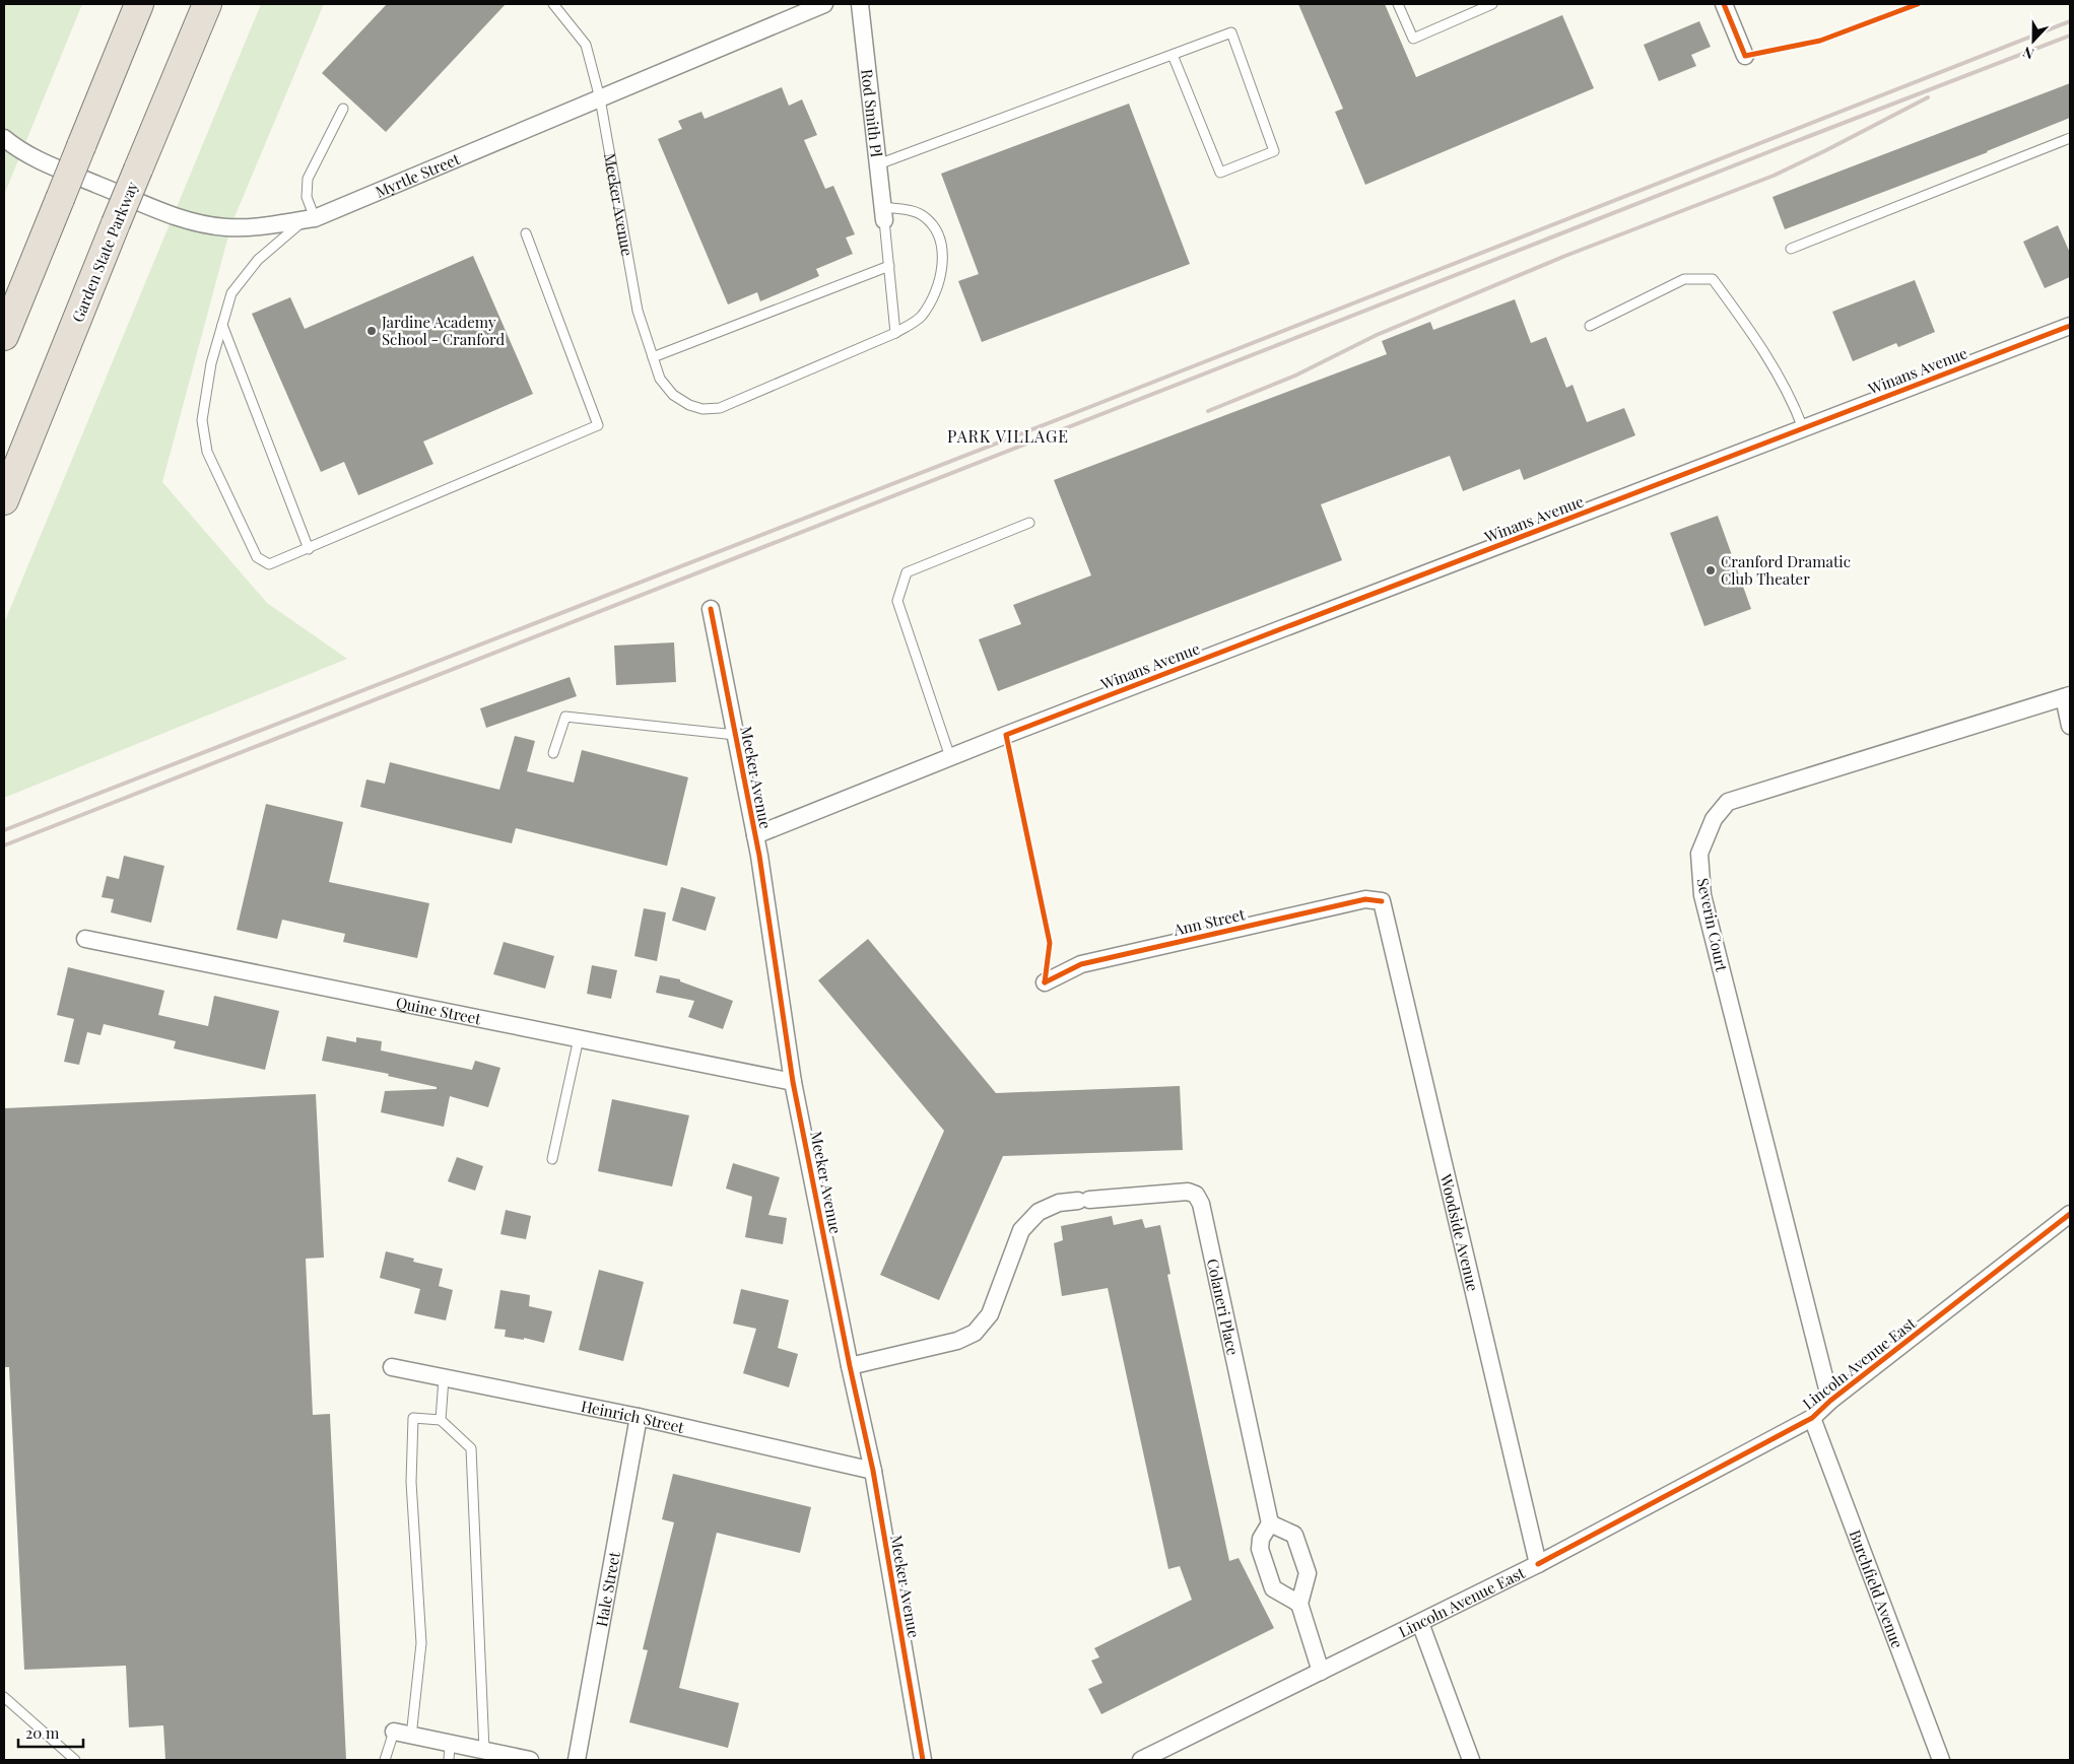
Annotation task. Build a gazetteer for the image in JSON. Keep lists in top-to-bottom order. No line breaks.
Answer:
{"streets":{"highway":["Garden State Parkway"],"street":["Rod Smith Pl","Myrtle Street","Meeker Avenue","Winans Avenue","Ann Street","Severin Court","Quine Street","Woodside Avenue","Colaneri Place","Lincoln Avenue East","Heinrich Street","Hale Street","Burchfield Avenue"]},"crossings":[["Rod Smith Pl","Meeker Avenue"],["Myrtle Street","Meeker Avenue"],["Meeker Avenue","Winans Avenue"],["Meeker Avenue","Quine Street"],["Meeker Avenue","Colaneri Place"],["Meeker Avenue","Heinrich Street"],["Ann Street","Woodside Avenue"],["Severin Court","Lincoln Avenue East"],["Woodside Avenue","Lincoln Avenue East"],["Lincoln Avenue East","Burchfield Avenue"],["Heinrich Street","Hale Street"]],"districts":["PARK VILLAGE"],"places":["Jardine Academy School - Cranford","Cranford Dramatic Club Theater"],"scale_bar":"20 m","north":"bottom"}
